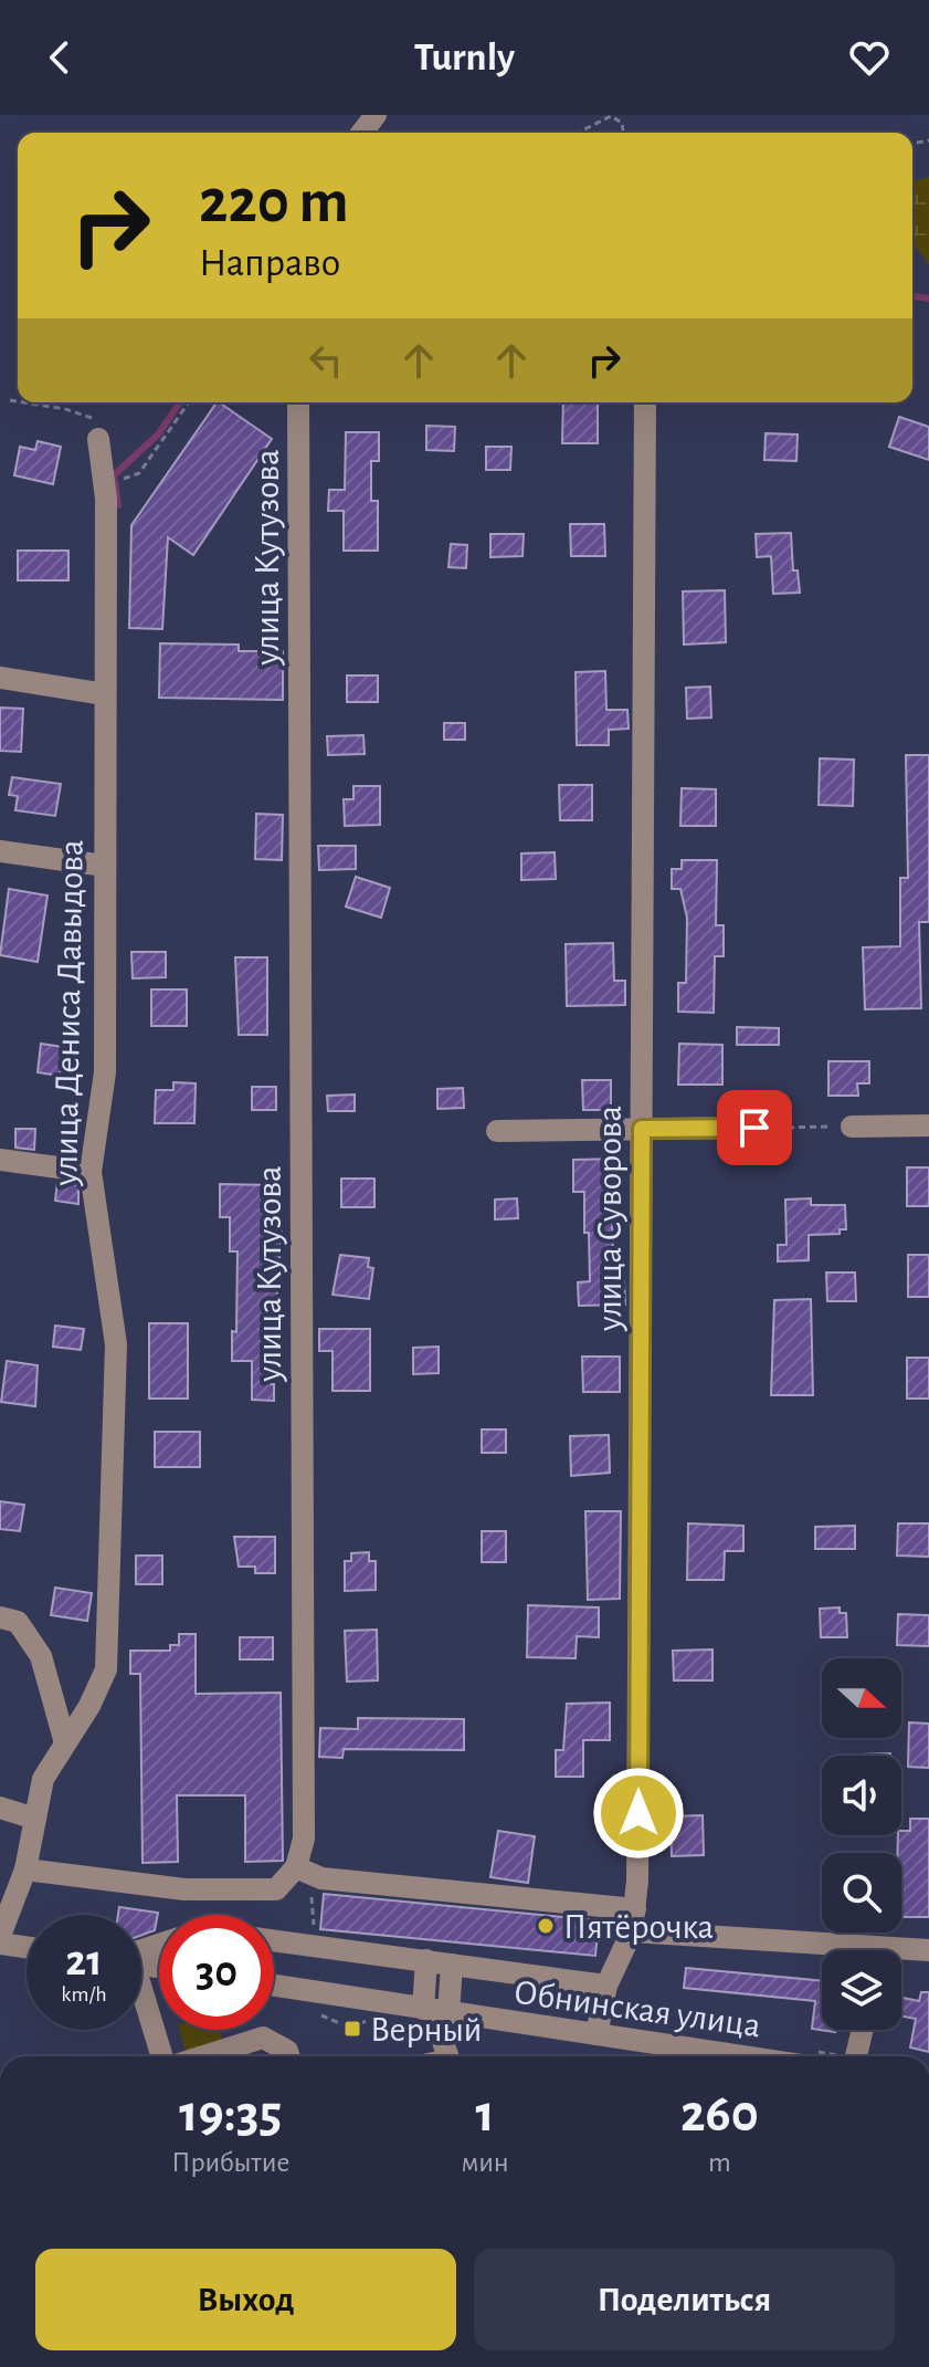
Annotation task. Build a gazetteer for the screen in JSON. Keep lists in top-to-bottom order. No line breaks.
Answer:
{"streets":{"street":["улица Кутузова","улица Дениса Давыдова","улица Суворова","Обнинская улица"]},"crossings":[["улица Суворова","Обнинская улица"]],"places":{"other":["Пятёрочка"],"transit":["Верный"]},"north":"right","page":{"header":"Turnly","turn":["220 m","Направо"],"speed":"21 km/h","limit":"30","eta":["19:35","Прибытие","1","мин","260","m"],"buttons":["Выход","Поделиться"]}}
